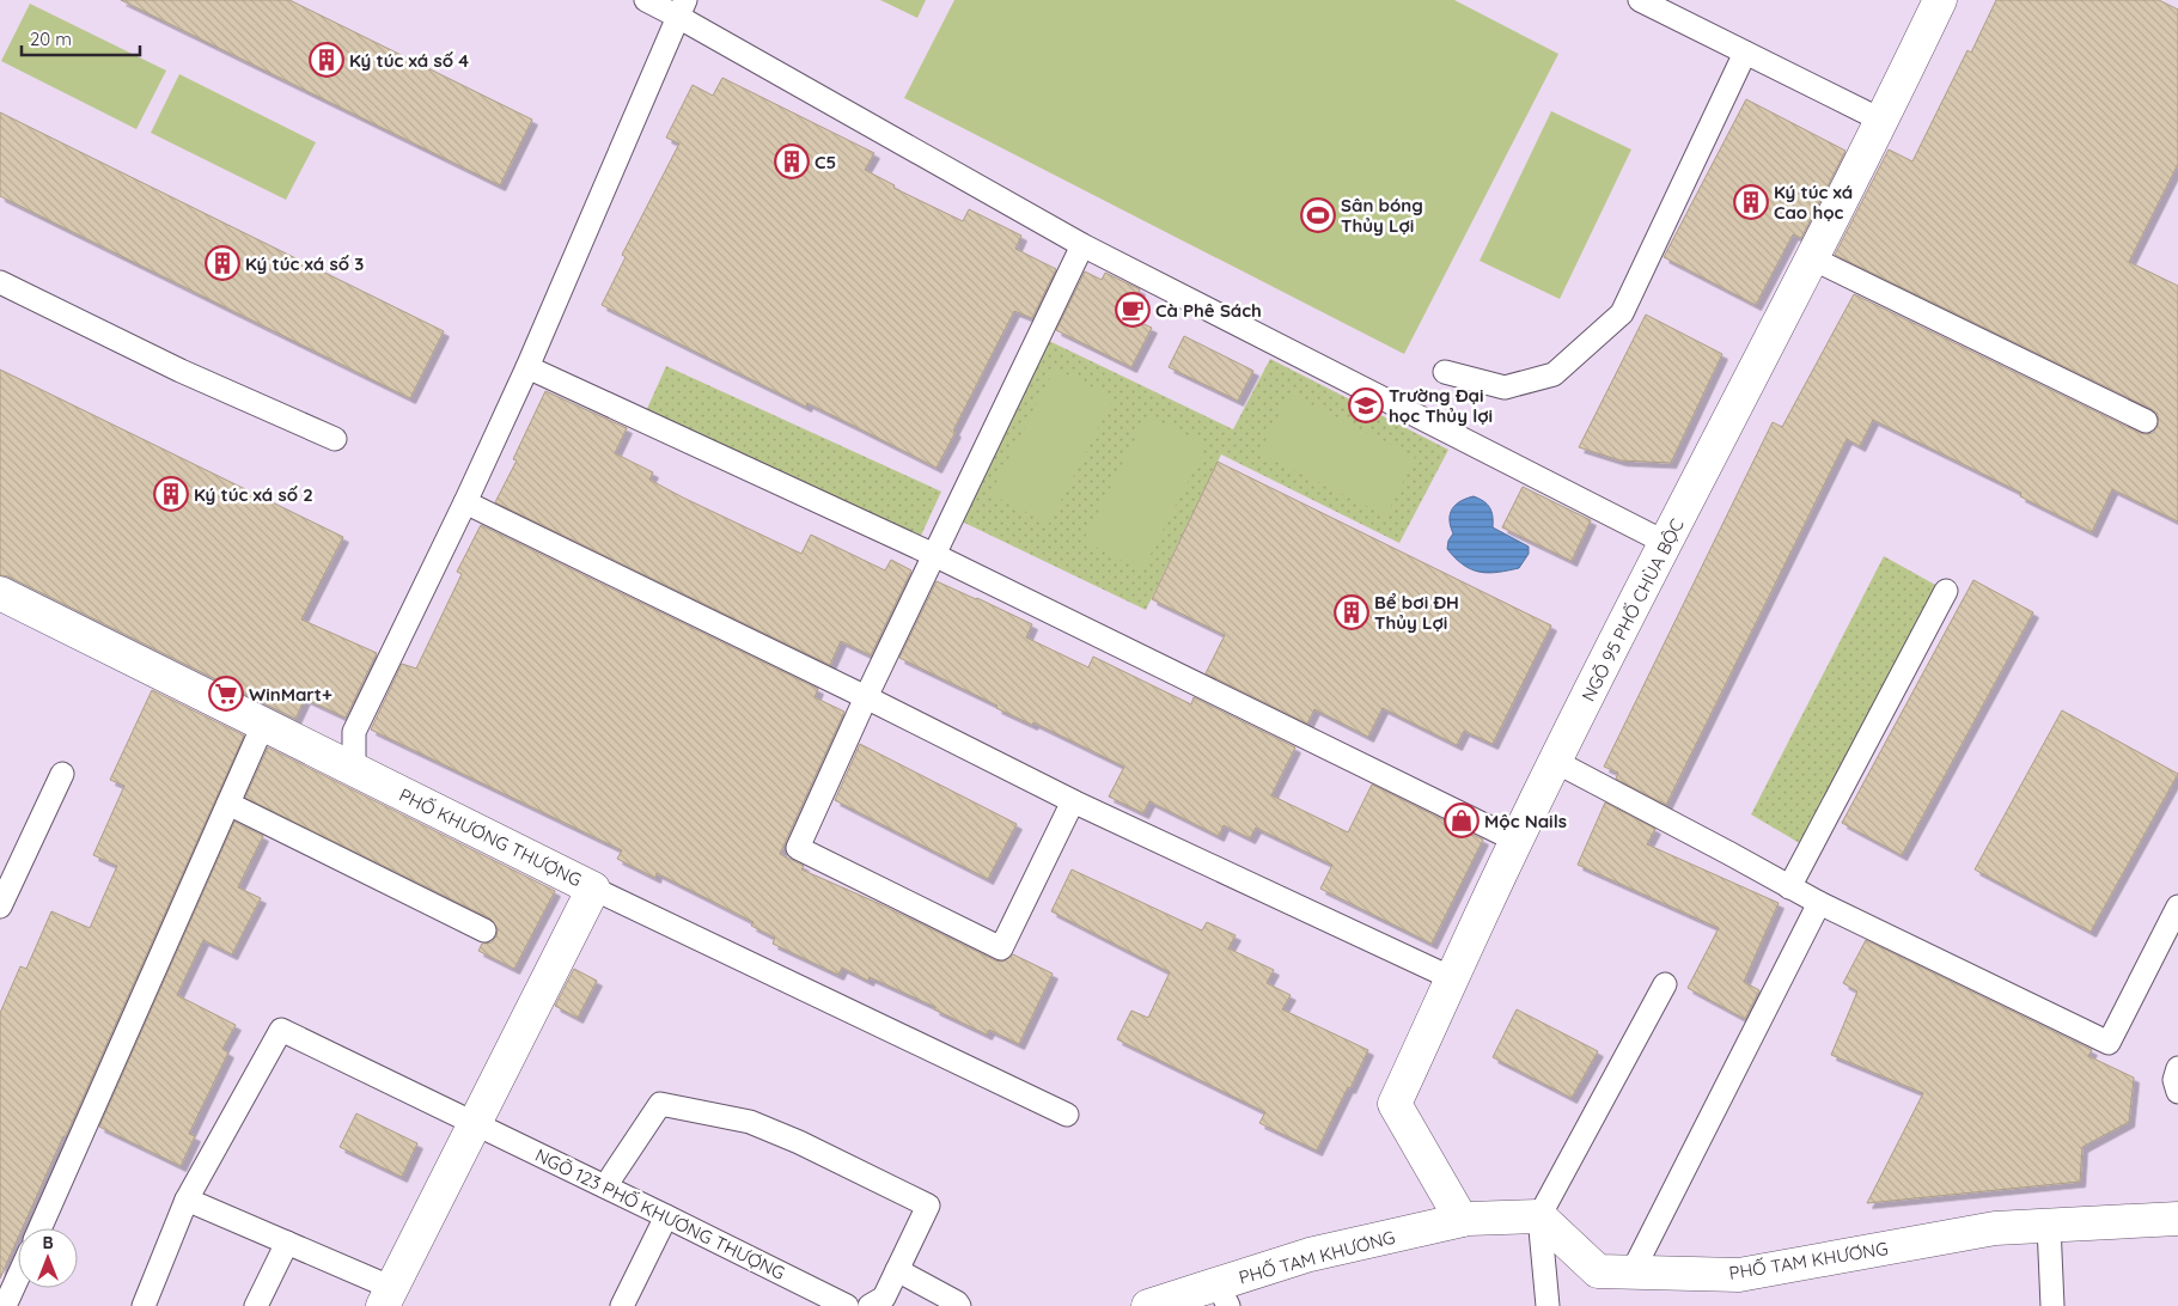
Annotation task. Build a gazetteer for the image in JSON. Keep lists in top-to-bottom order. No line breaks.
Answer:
{"streets":{"street":["NGÕ 95 PHỐ CHÙA BỘC","PHỐ KHƯƠNG THƯỢNG","PHỐ TAM KHƯƠNG"],"lane":["NGÕ 123 PHỐ KHƯƠNG THƯỢNG"]},"crossings":[["NGÕ 95 PHỐ CHÙA BỘC","PHỐ TAM KHƯƠNG"],["PHỐ KHƯƠNG THƯỢNG","NGÕ 123 PHỐ KHƯƠNG THƯỢNG"]],"places":{"building":["Ký túc xá số 4","C5","Ký túc xá Cao học","Ký túc xá số 3","Ký túc xá số 2","Bể bơi ĐH Thủy Lợi"],"sports":["Sân bóng Thủy Lợi"],"cafe":["Cà Phê Sách"],"school or university":["Trường Đại học Thủy lợi"],"supermarket":["WinMart+"],"shop":["Mộc Nails"]},"scale_bar":"20 m","north":"top"}
